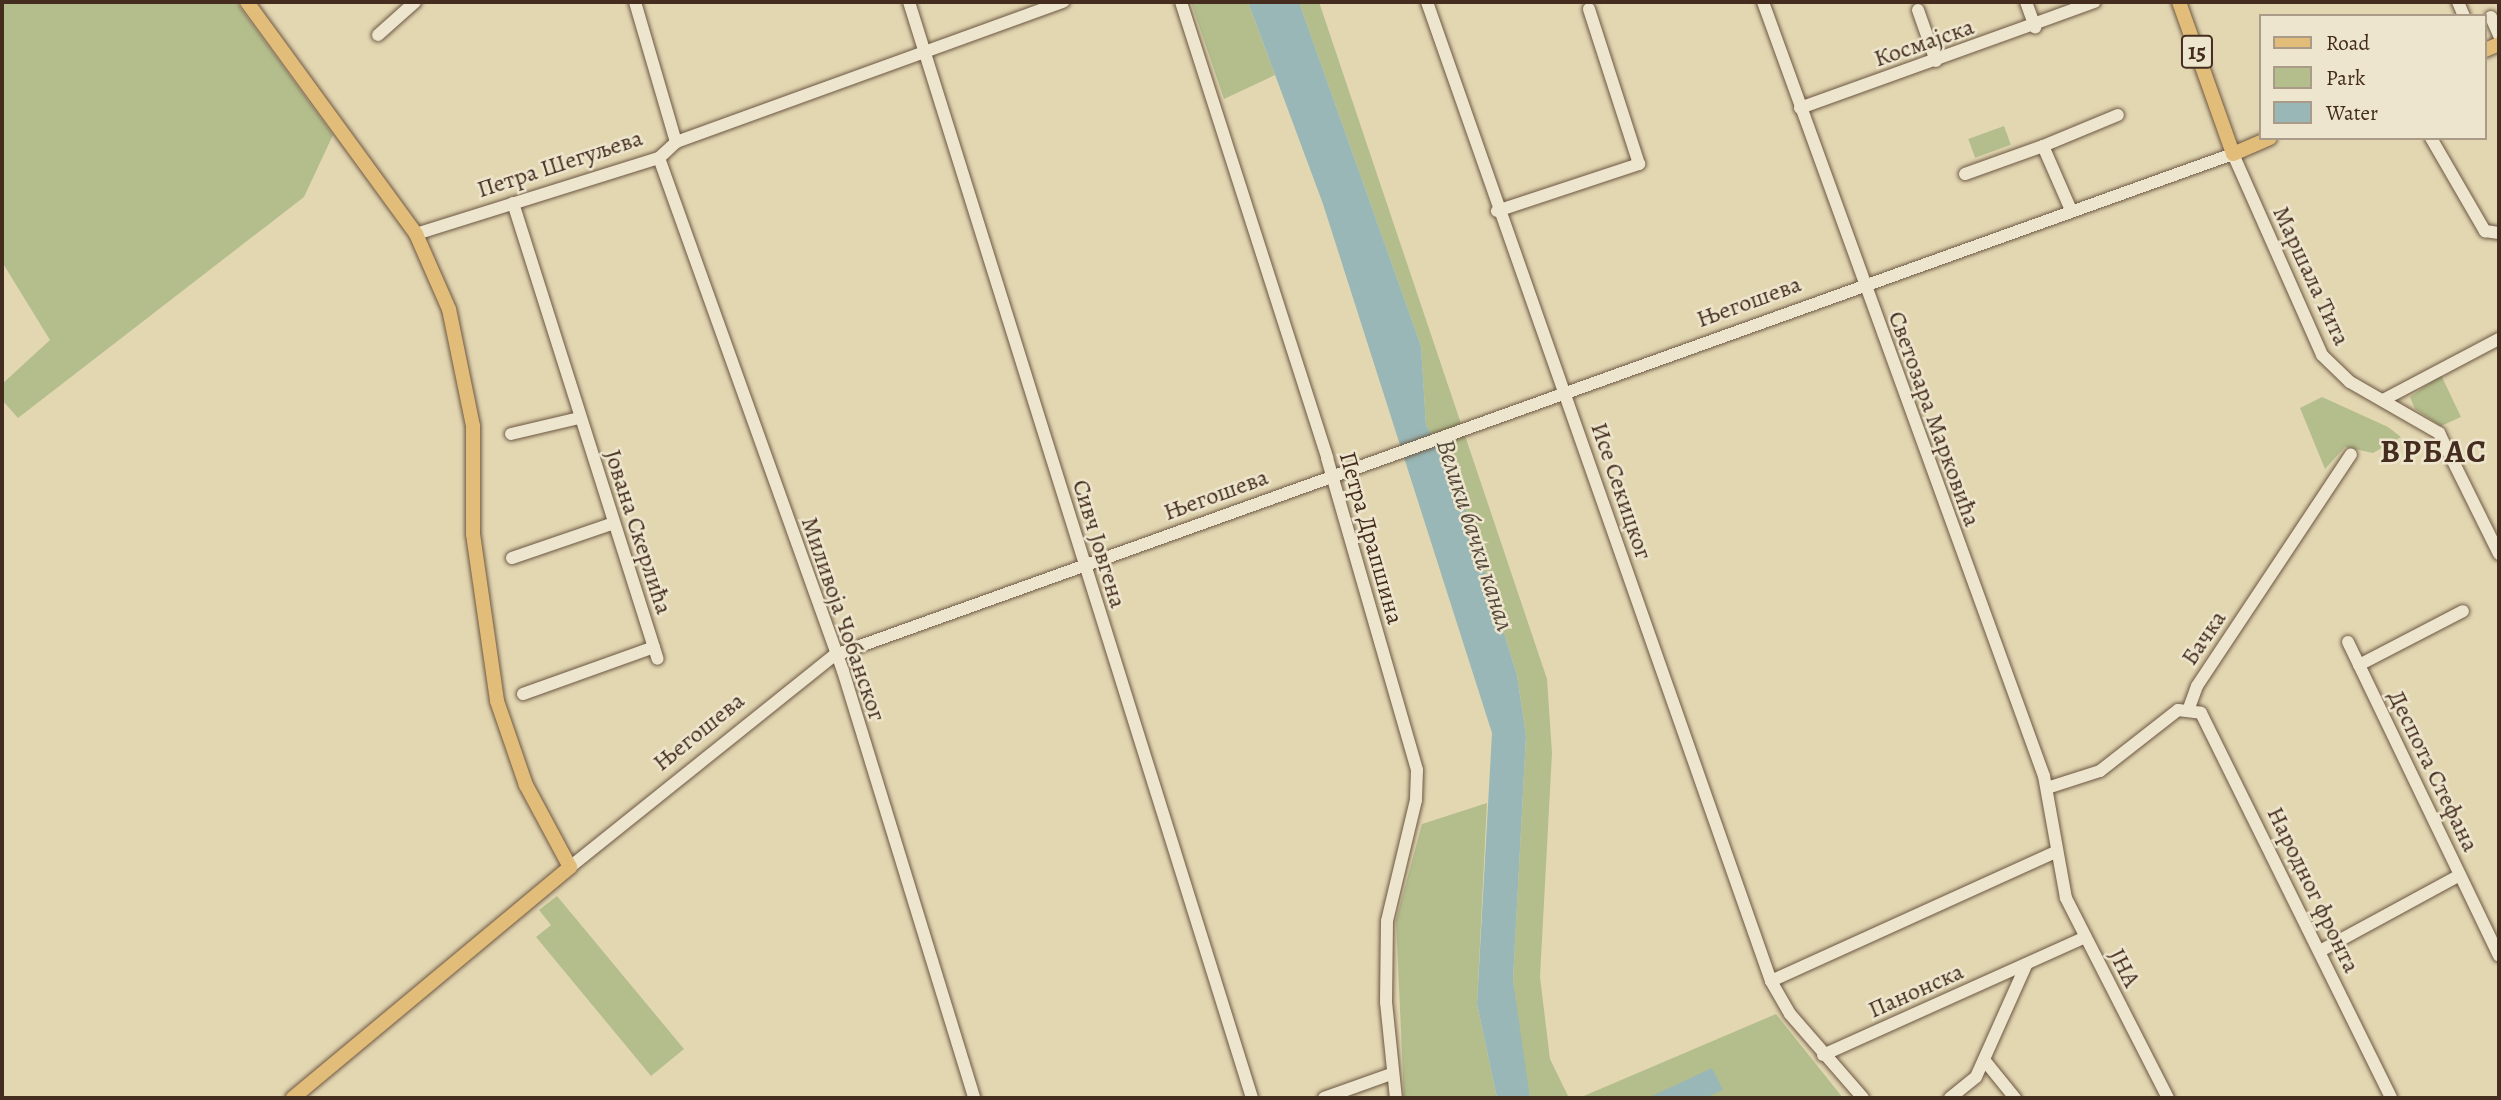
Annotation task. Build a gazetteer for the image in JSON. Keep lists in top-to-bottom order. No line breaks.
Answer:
{"streets":{"main road":["15","Његошева"],"street":["Космајска","Петра Шегуљева","Маршала Тита","Светозара Марковића","Исе Секицког","Јована Скерлића","Петра Драпшина","Сивч Јовгена","Миливоја Чобанског","Бачка","Деспота Стефана","Народног фронта","ЈНА","Панонска"]},"crossings":[["Космајска","Светозара Марковића"],["15","Маршала Тита"],["15","Његошева"],["Петра Шегуљева","Јована Скерлића"],["Петра Шегуљева","Сивч Јовгена"],["Петра Шегуљева","Миливоја Чобанског"],["Маршала Тита","Његошева"],["Његошева","Светозара Марковића"],["Његошева","Исе Секицког"],["Његошева","Петра Драпшина"],["Његошева","Сивч Јовгена"],["Његошева","Миливоја Чобанског"],["Светозара Марковића","ЈНА"],["Исе Секицког","Панонска"],["Бачка","Народног фронта"],["ЈНА","Панонска"]],"districts":["ВРБАС"],"water":["Велики бачки канал"],"legend":["Road","Park","Water"]}
